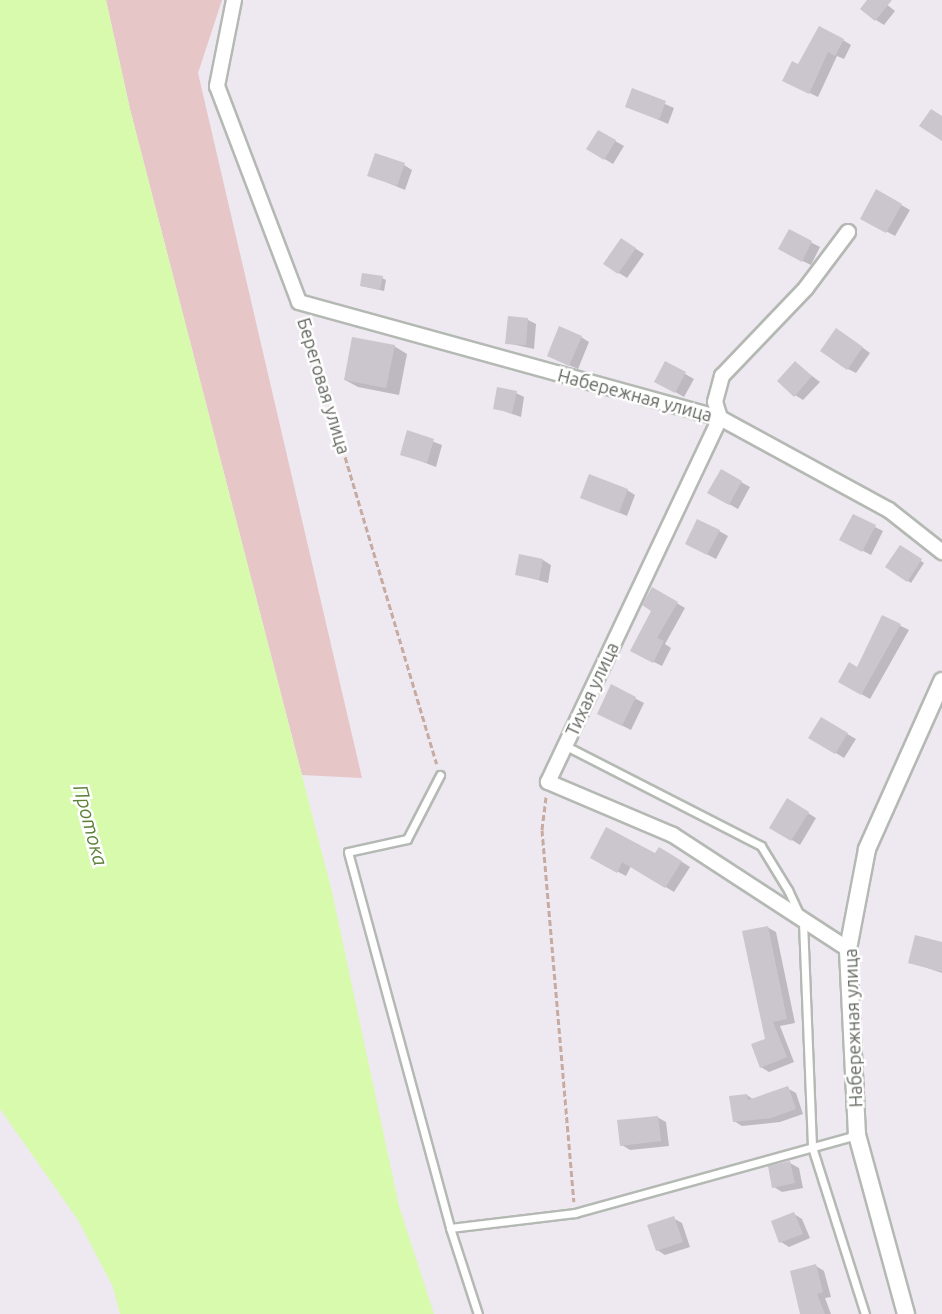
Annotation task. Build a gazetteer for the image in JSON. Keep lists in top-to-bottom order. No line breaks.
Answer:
{"streets":{"street":["Береговая улица","Набережная улица","Тихая улица"]},"crossings":[["Береговая улица","Набережная улица"],["Набережная улица","Тихая улица"]],"water":["Протока"]}
